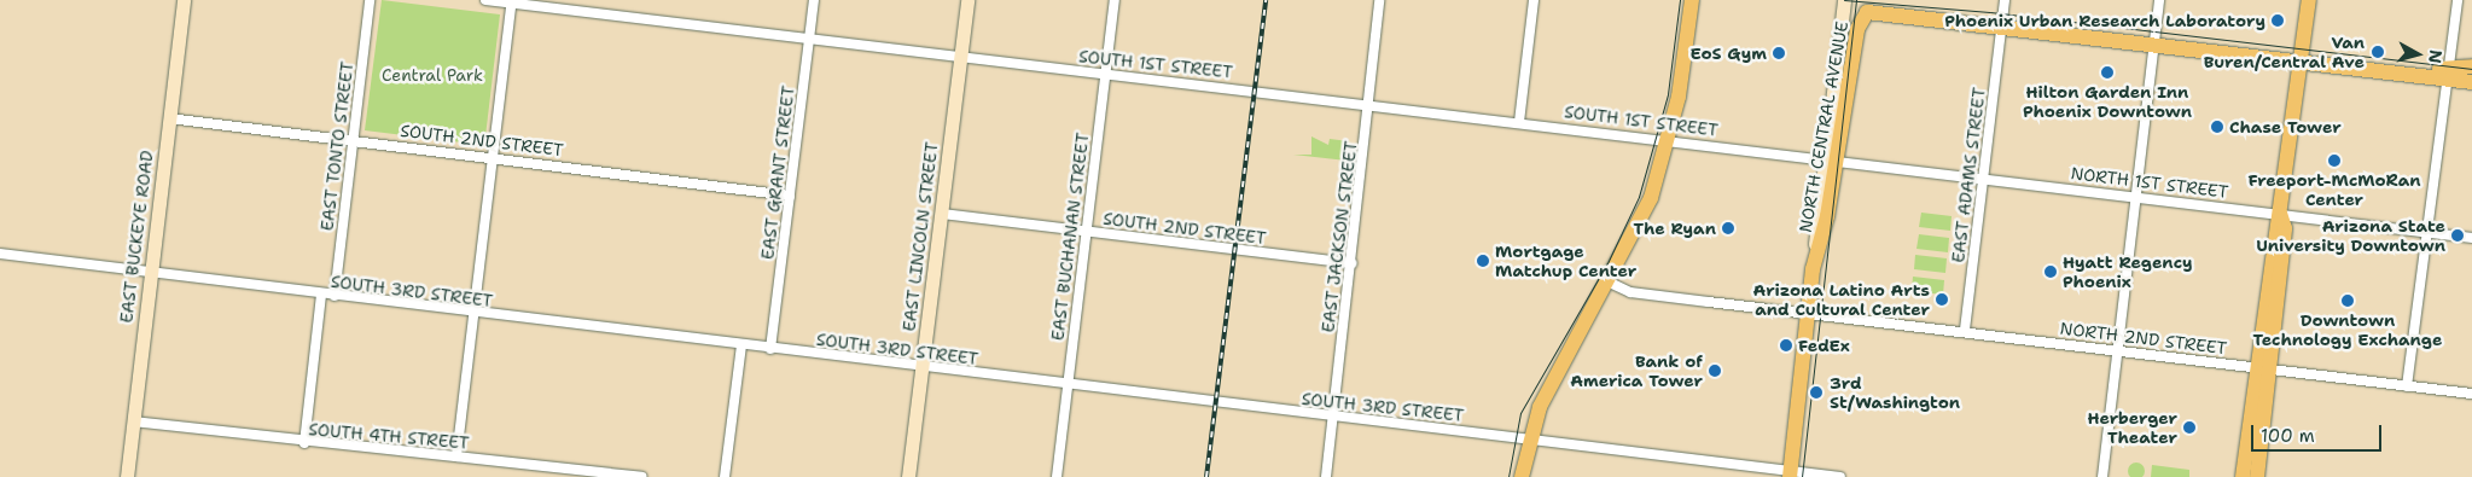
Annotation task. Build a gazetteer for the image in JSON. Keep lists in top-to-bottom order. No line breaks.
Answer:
{"streets":{"main road":["NORTH CENTRAL AVENUE","EAST BUCKEYE ROAD","EAST LINCOLN STREET"],"street":["SOUTH 1ST STREET","SOUTH 2ND STREET","EAST TONTO STREET","EAST GRANT STREET","EAST ADAMS STREET","NORTH 1ST STREET","EAST BUCHANAN STREET","EAST JACKSON STREET","SOUTH 3RD STREET","NORTH 2ND STREET","SOUTH 4TH STREET"]},"crossings":[["SOUTH 1ST STREET","NORTH CENTRAL AVENUE"],["SOUTH 1ST STREET","EAST GRANT STREET"],["SOUTH 1ST STREET","NORTH 1ST STREET"],["SOUTH 1ST STREET","EAST LINCOLN STREET"],["SOUTH 1ST STREET","EAST BUCHANAN STREET"],["SOUTH 1ST STREET","EAST JACKSON STREET"],["NORTH CENTRAL AVENUE","EAST ADAMS STREET"],["NORTH CENTRAL AVENUE","NORTH 1ST STREET"],["NORTH CENTRAL AVENUE","SOUTH 3RD STREET"],["NORTH CENTRAL AVENUE","NORTH 2ND STREET"],["SOUTH 2ND STREET","EAST TONTO STREET"],["SOUTH 2ND STREET","EAST GRANT STREET"],["SOUTH 2ND STREET","EAST BUCKEYE ROAD"],["SOUTH 2ND STREET","EAST LINCOLN STREET"],["SOUTH 2ND STREET","EAST BUCHANAN STREET"],["SOUTH 2ND STREET","EAST JACKSON STREET"],["EAST TONTO STREET","SOUTH 3RD STREET"],["EAST GRANT STREET","SOUTH 3RD STREET"],["EAST ADAMS STREET","NORTH 1ST STREET"],["EAST ADAMS STREET","NORTH 2ND STREET"],["EAST BUCKEYE ROAD","SOUTH 3RD STREET"],["EAST BUCKEYE ROAD","SOUTH 4TH STREET"],["EAST LINCOLN STREET","SOUTH 3RD STREET"],["EAST BUCHANAN STREET","SOUTH 3RD STREET"],["EAST JACKSON STREET","SOUTH 3RD STREET"]],"parks":["Central Park"],"places":["Phoenix Urban Research Laboratory","Van Buren/Central Ave","EoS Gym","Hilton Garden Inn Phoenix Downtown","Chase Tower","Freeport-McMoRan Center","The Ryan","Arizona State University Downtown","Mortgage Matchup Center","Hyatt Regency Phoenix","Arizona Latino Arts and Cultural Center","Downtown Technology Exchange","FedEx","Bank of America Tower","3rd St/Washington","Herberger Theater"],"scale_bar":"100 m","north":"right"}
